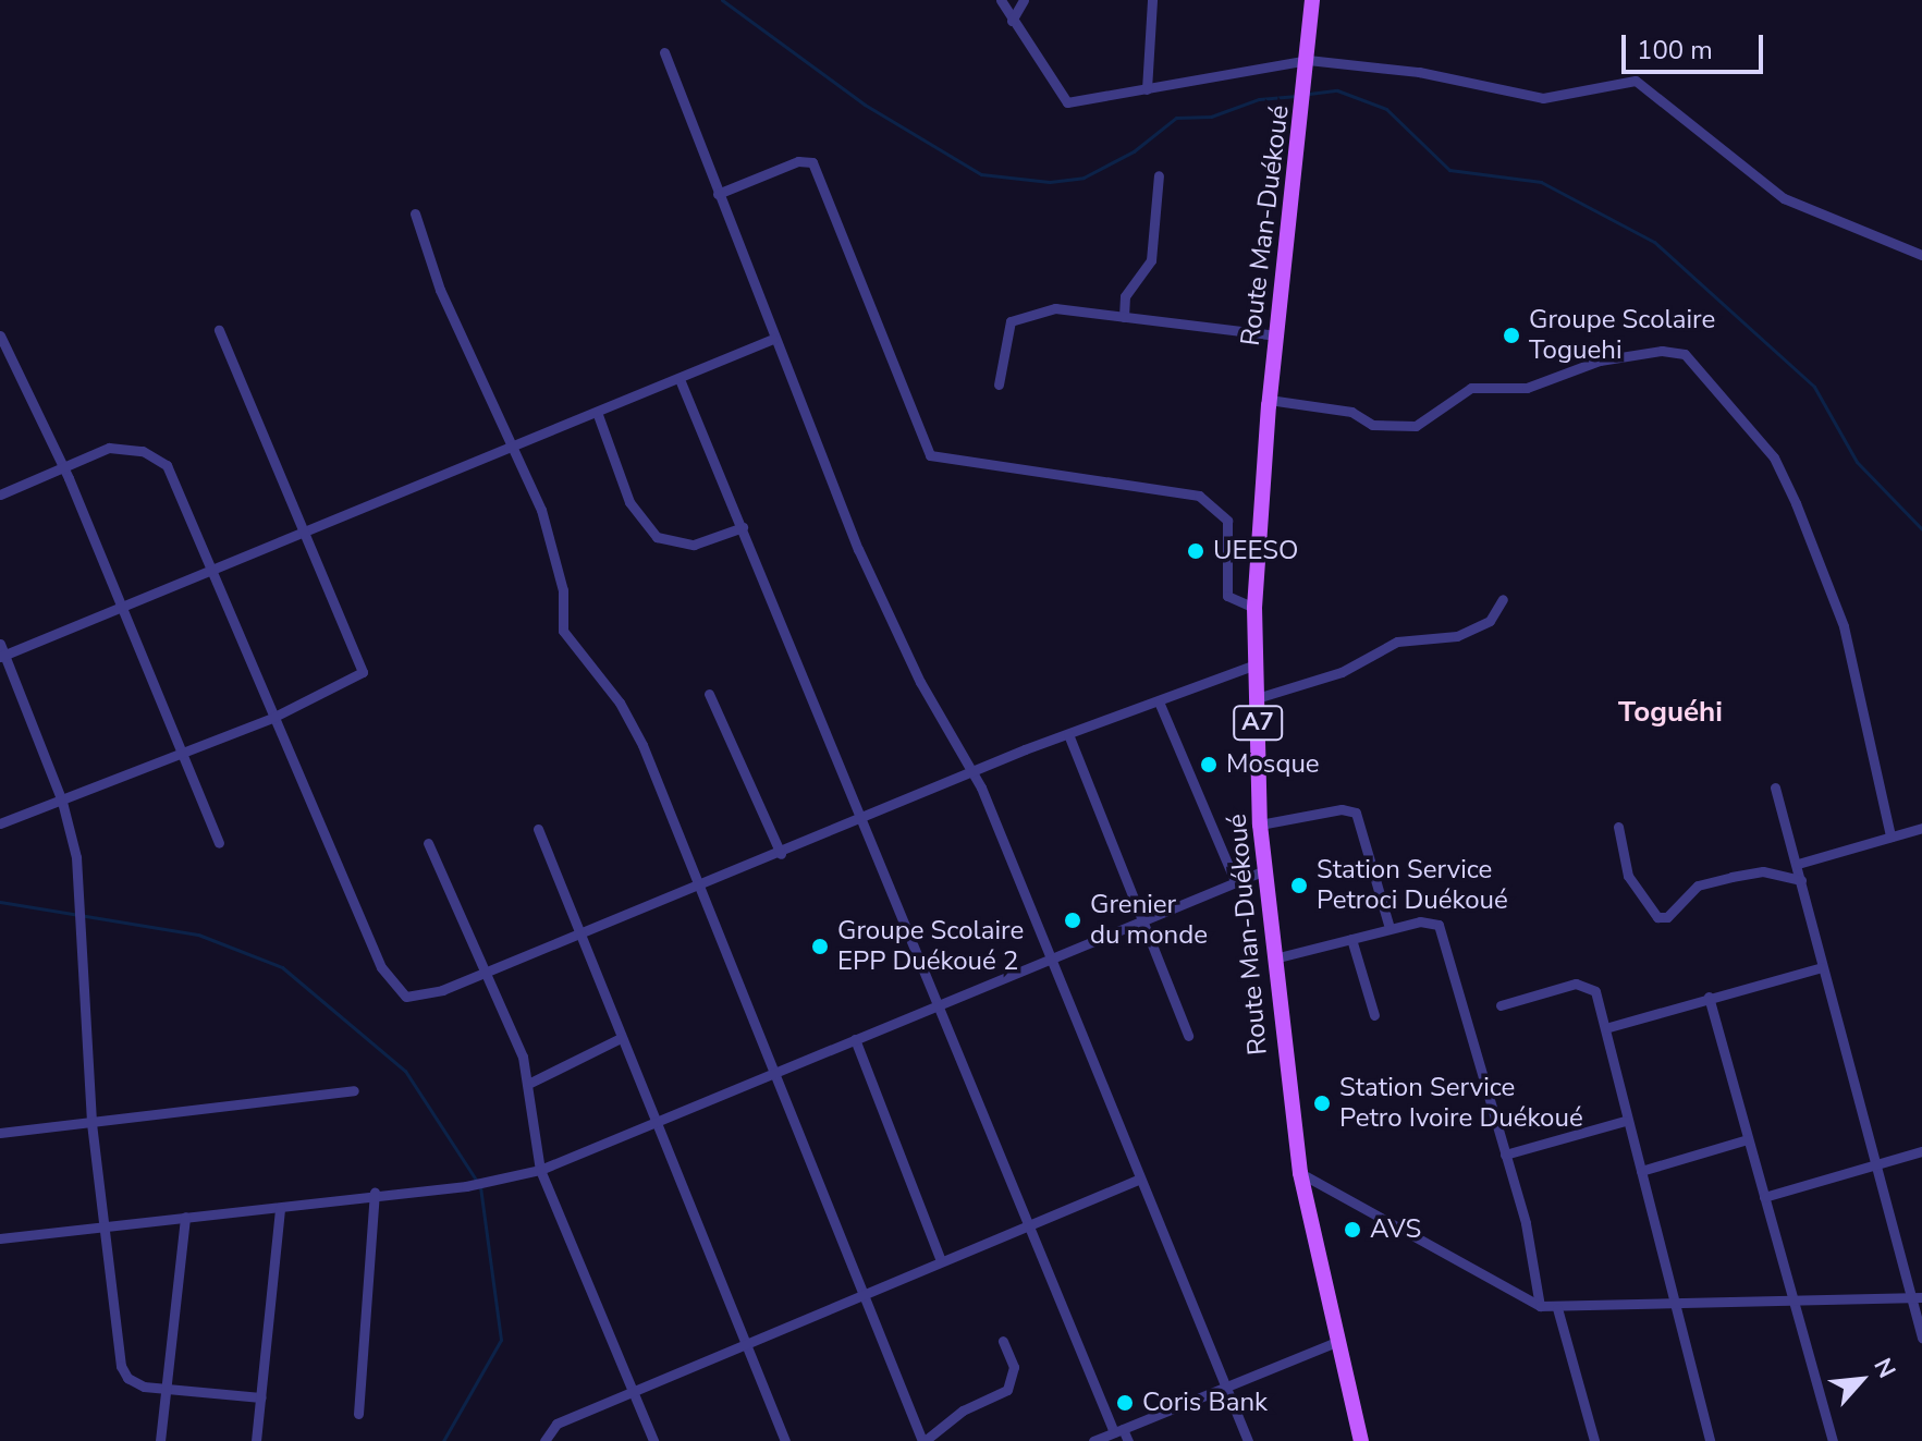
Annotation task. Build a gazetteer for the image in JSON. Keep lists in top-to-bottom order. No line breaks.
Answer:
{"streets":{"main road":["Route Man-Duékoué","A7"]},"districts":["Toguéhi"],"places":["Groupe Scolaire Toguehi","UEESO","Mosque","Station Service Petroci Duékoué","Grenier du monde","Groupe Scolaire EPP Duékoué 2","Station Service Petro Ivoire Duékoué","AVS","Coris Bank"],"scale_bar":"100 m","north":"top right"}
